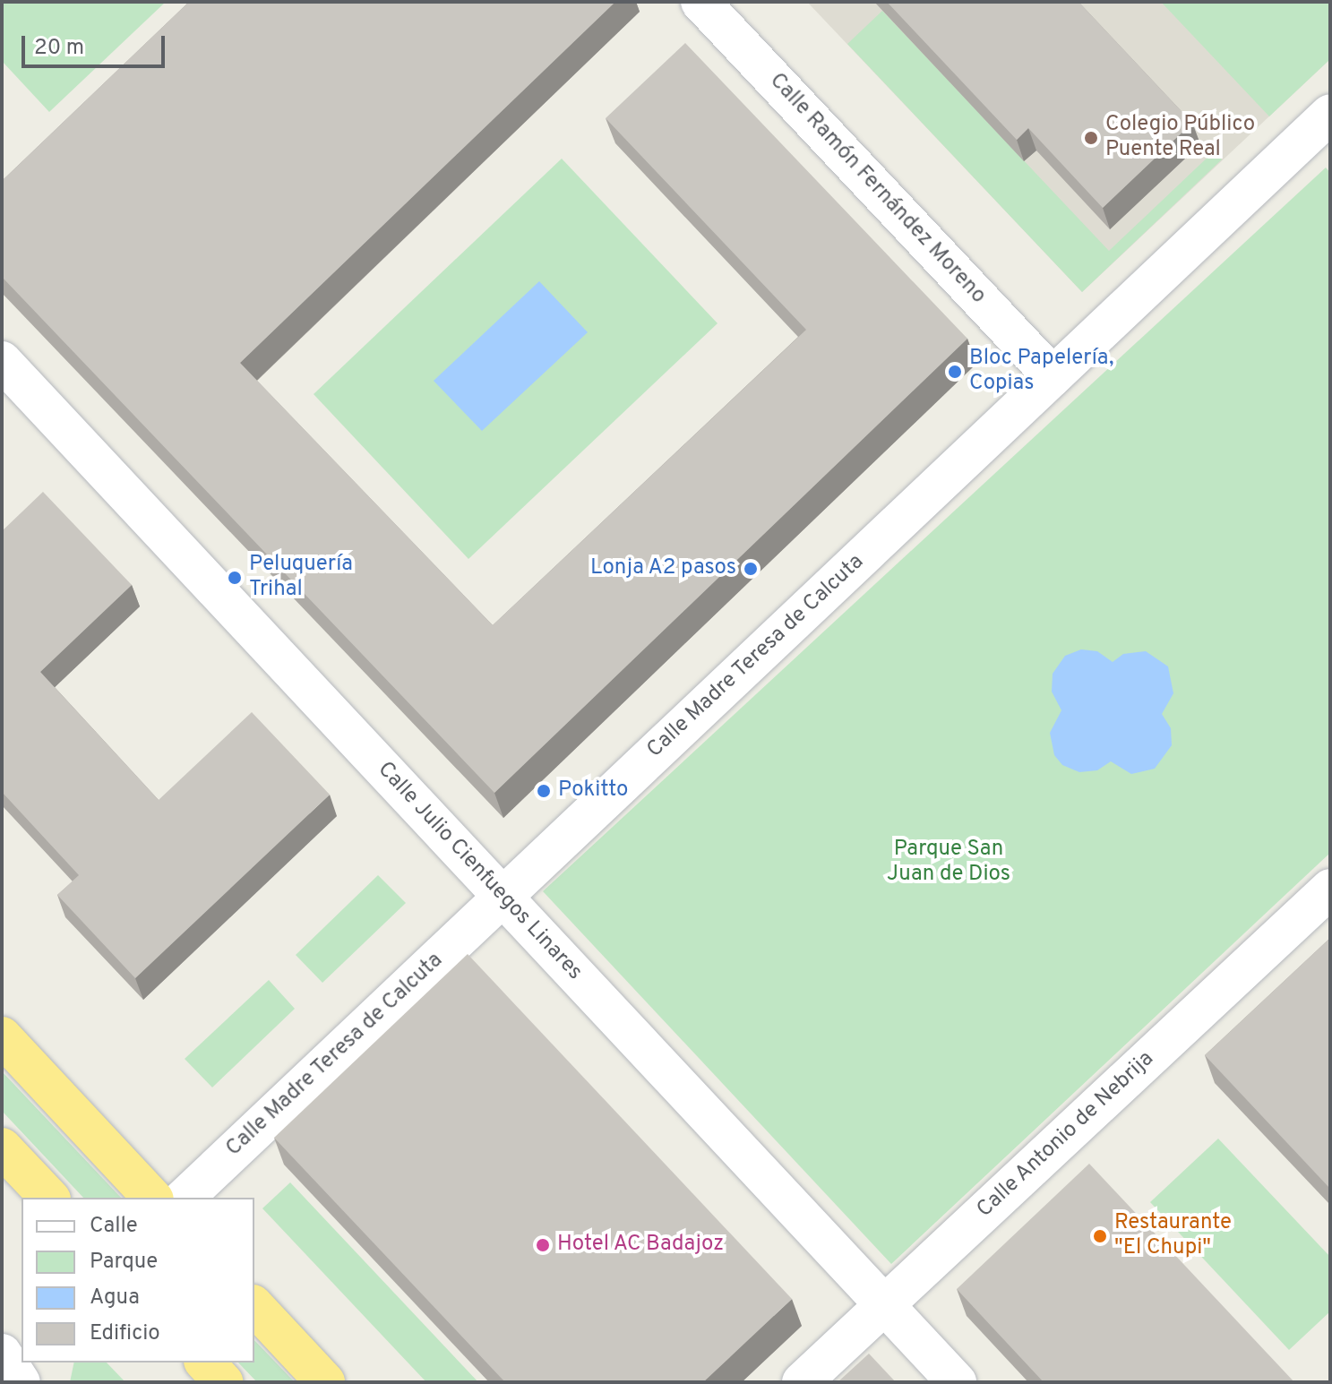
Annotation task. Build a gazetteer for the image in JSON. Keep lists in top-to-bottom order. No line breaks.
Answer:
{"streets":{"street":["Calle Ramón Fernández Moreno","Calle Madre Teresa de Calcuta","Calle Julio Cienfuegos Linares","Calle Antonio de Nebrija"]},"crossings":[["Calle Ramón Fernández Moreno","Calle Madre Teresa de Calcuta"],["Calle Madre Teresa de Calcuta","Calle Julio Cienfuegos Linares"],["Calle Julio Cienfuegos Linares","Calle Antonio de Nebrija"]],"parks":["Parque San Juan de Dios"],"places":["Colegio Público Puente Real","Bloc Papelería, Copias","Lonja A2 pasos","Peluquería Trihal","Pokitto","Restaurante \"El Chupi\"","Hotel AC Badajoz"],"legend":["Calle","Parque","Agua","Edificio"],"scale_bar":"20 m"}
